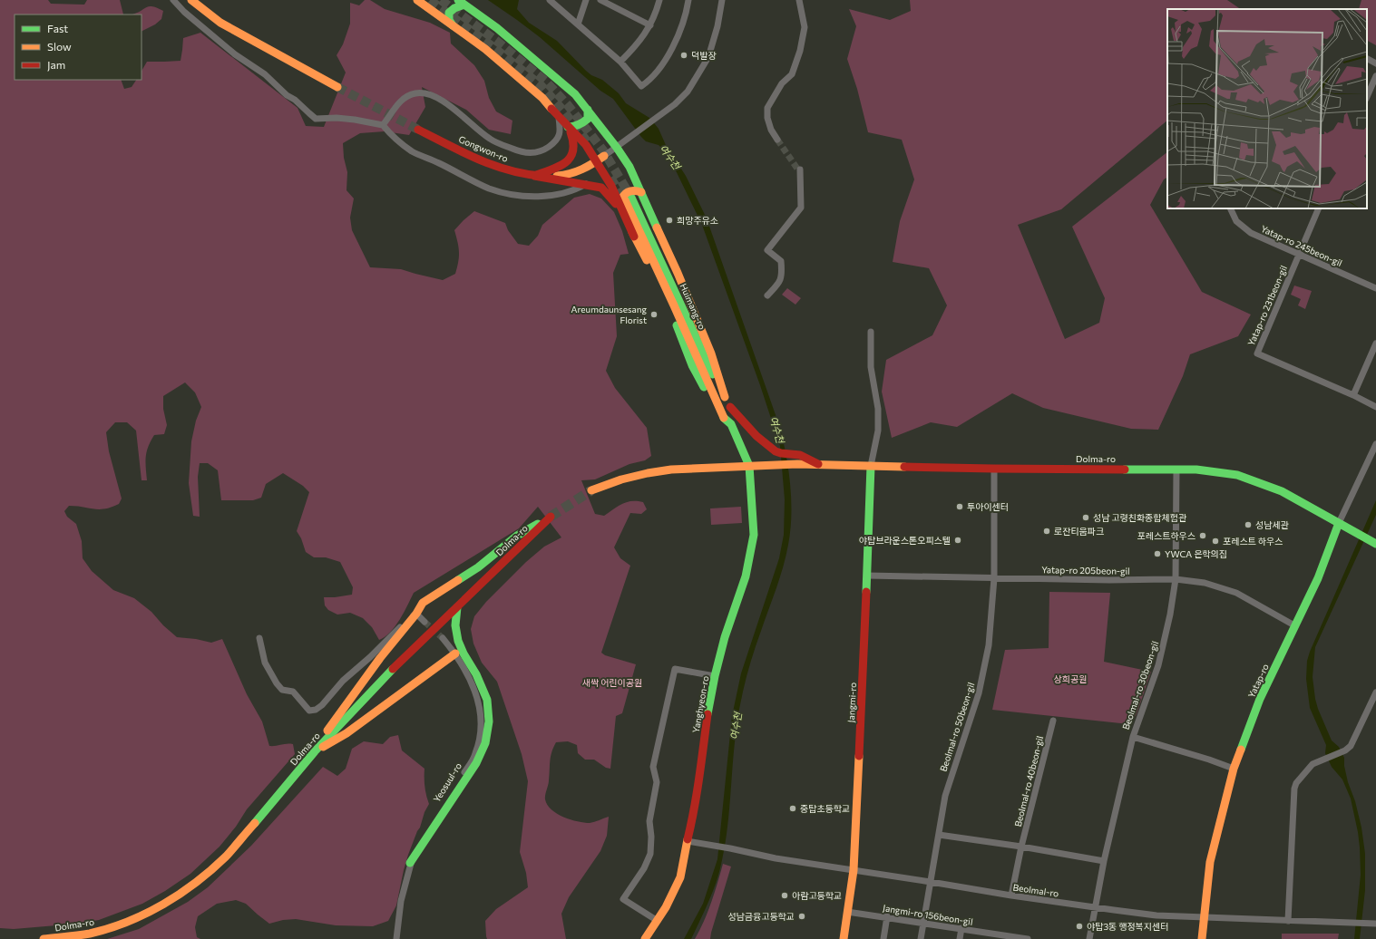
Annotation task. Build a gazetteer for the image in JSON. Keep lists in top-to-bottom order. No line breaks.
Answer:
{"streets":{"main road":["Gongwon-ro","Huimang-ro","Dolma-ro","Yatap-ro","Jangmi-ro","Yanghyeon-ro"],"street":["Yatap-ro 245beon-gil","Yatap-ro 231beon-gil","Yatap-ro 205beon-gil","Beolmal-ro 30beon-gil","Beolmal-ro 50beon-gil","Beolmal-ro 40beon-gil","Yeosuul-ro","Beolmal-ro","Jangmi-ro 156beon-gil"]},"crossings":[["Yatap-ro 245beon-gil","Yatap-ro 231beon-gil"],["Huimang-ro","Dolma-ro"],["Huimang-ro","Yanghyeon-ro"],["Dolma-ro","Yatap-ro"],["Dolma-ro","Beolmal-ro 30beon-gil"],["Dolma-ro","Jangmi-ro"],["Dolma-ro","Yanghyeon-ro"],["Dolma-ro","Beolmal-ro 50beon-gil"],["Yatap-ro 205beon-gil","Yatap-ro"],["Yatap-ro 205beon-gil","Beolmal-ro 30beon-gil"],["Yatap-ro 205beon-gil","Jangmi-ro"],["Yatap-ro 205beon-gil","Beolmal-ro 50beon-gil"],["Yatap-ro","Beolmal-ro"],["Beolmal-ro 30beon-gil","Beolmal-ro"],["Jangmi-ro","Beolmal-ro"],["Jangmi-ro","Jangmi-ro 156beon-gil"],["Yanghyeon-ro","Beolmal-ro"],["Beolmal-ro 50beon-gil","Beolmal-ro"],["Beolmal-ro 50beon-gil","Jangmi-ro 156beon-gil"],["Beolmal-ro 40beon-gil","Beolmal-ro"]],"water":["여수천"],"parks":["상희공원","새싹 어린이공원"],"places":["덕발장","희망주유소","Areumdaunsesang Florist","투아이센터","성남 고령친화종합체험관","성남세관","로잔티움파크","포레스트하우스","야탑브라운스톤오피스텔","포레스트 하우스","YWCA 은학의집","중탑초등학교","아람고등학교","성남금융고등학교","야탑3동 행정복지센터"],"legend":["Fast","Slow","Jam"]}
